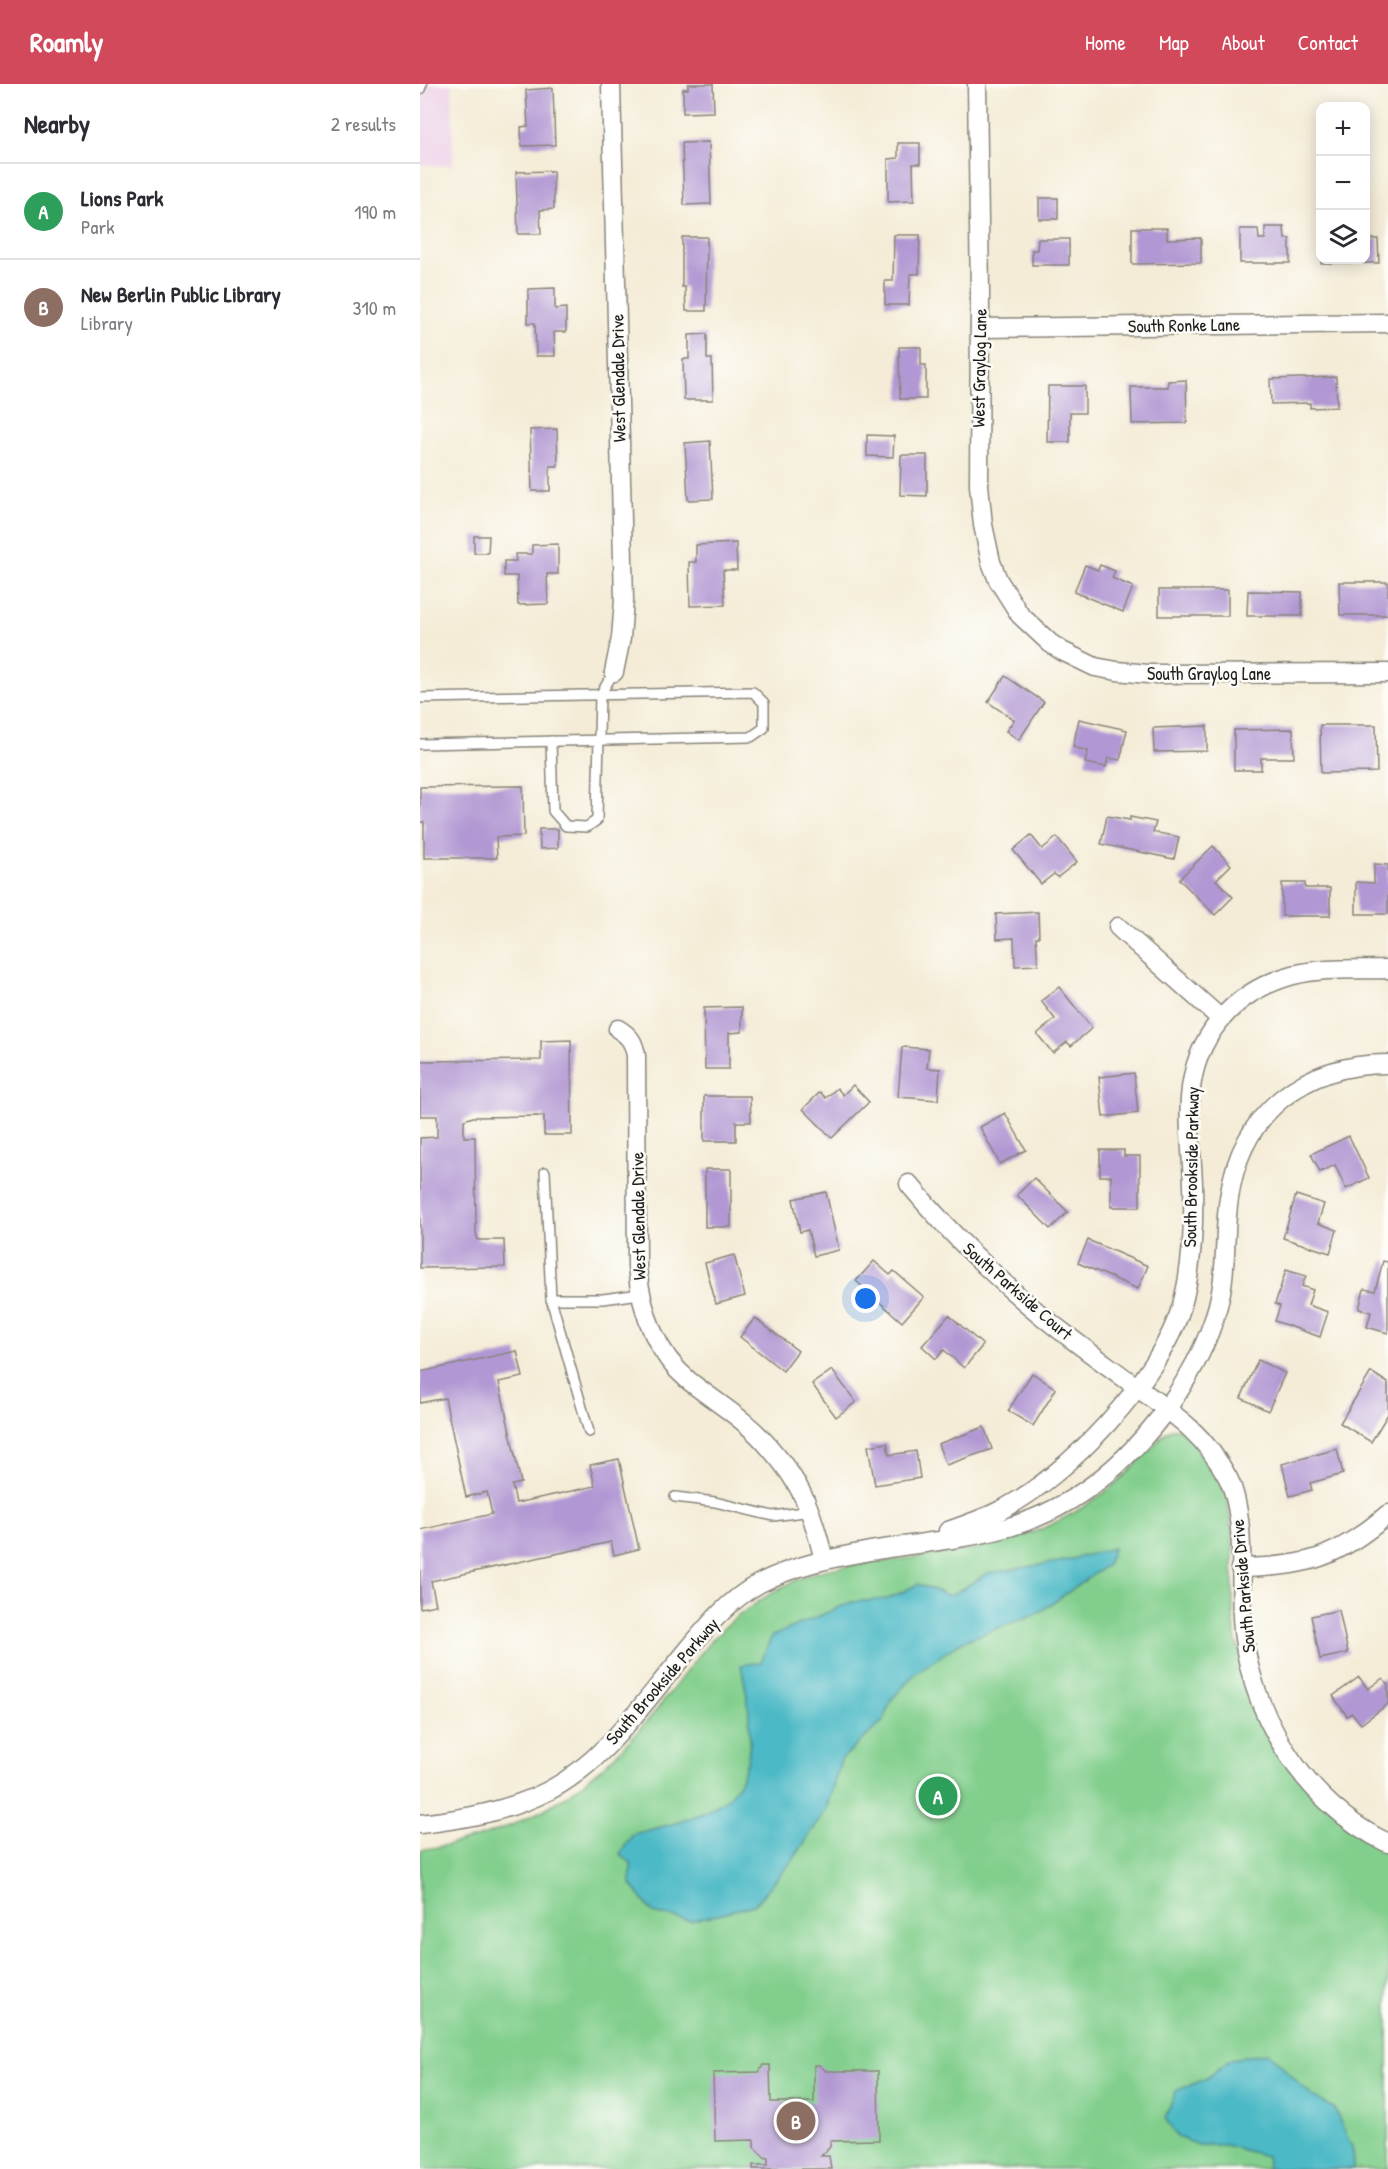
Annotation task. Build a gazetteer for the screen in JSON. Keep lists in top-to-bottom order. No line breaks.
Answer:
{"streets":{"street":["South Ronke Lane","West Graylog Lane","West Glendale Drive","South Graylog Lane","South Brookside Parkway","South Parkside Court","South Parkside Drive"]},"crossings":[["South Ronke Lane","West Graylog Lane"],["West Graylog Lane","South Graylog Lane"],["West Glendale Drive","South Brookside Parkway"],["South Brookside Parkway","South Parkside Court"],["South Brookside Parkway","South Parkside Drive"],["South Parkside Court","South Parkside Drive"]],"page":{"header":"Roamly","nav":["Home","Map","About","Contact"],"heading":["Nearby","2 results"],"map_buttons":["+","−"],"list":[{"mark":"A","name":"Lions Park","note":"Park","value":"190 m"},{"mark":"B","name":"New Berlin Public Library","note":"Library","value":"310 m"}],"pins":["A","B"]}}
